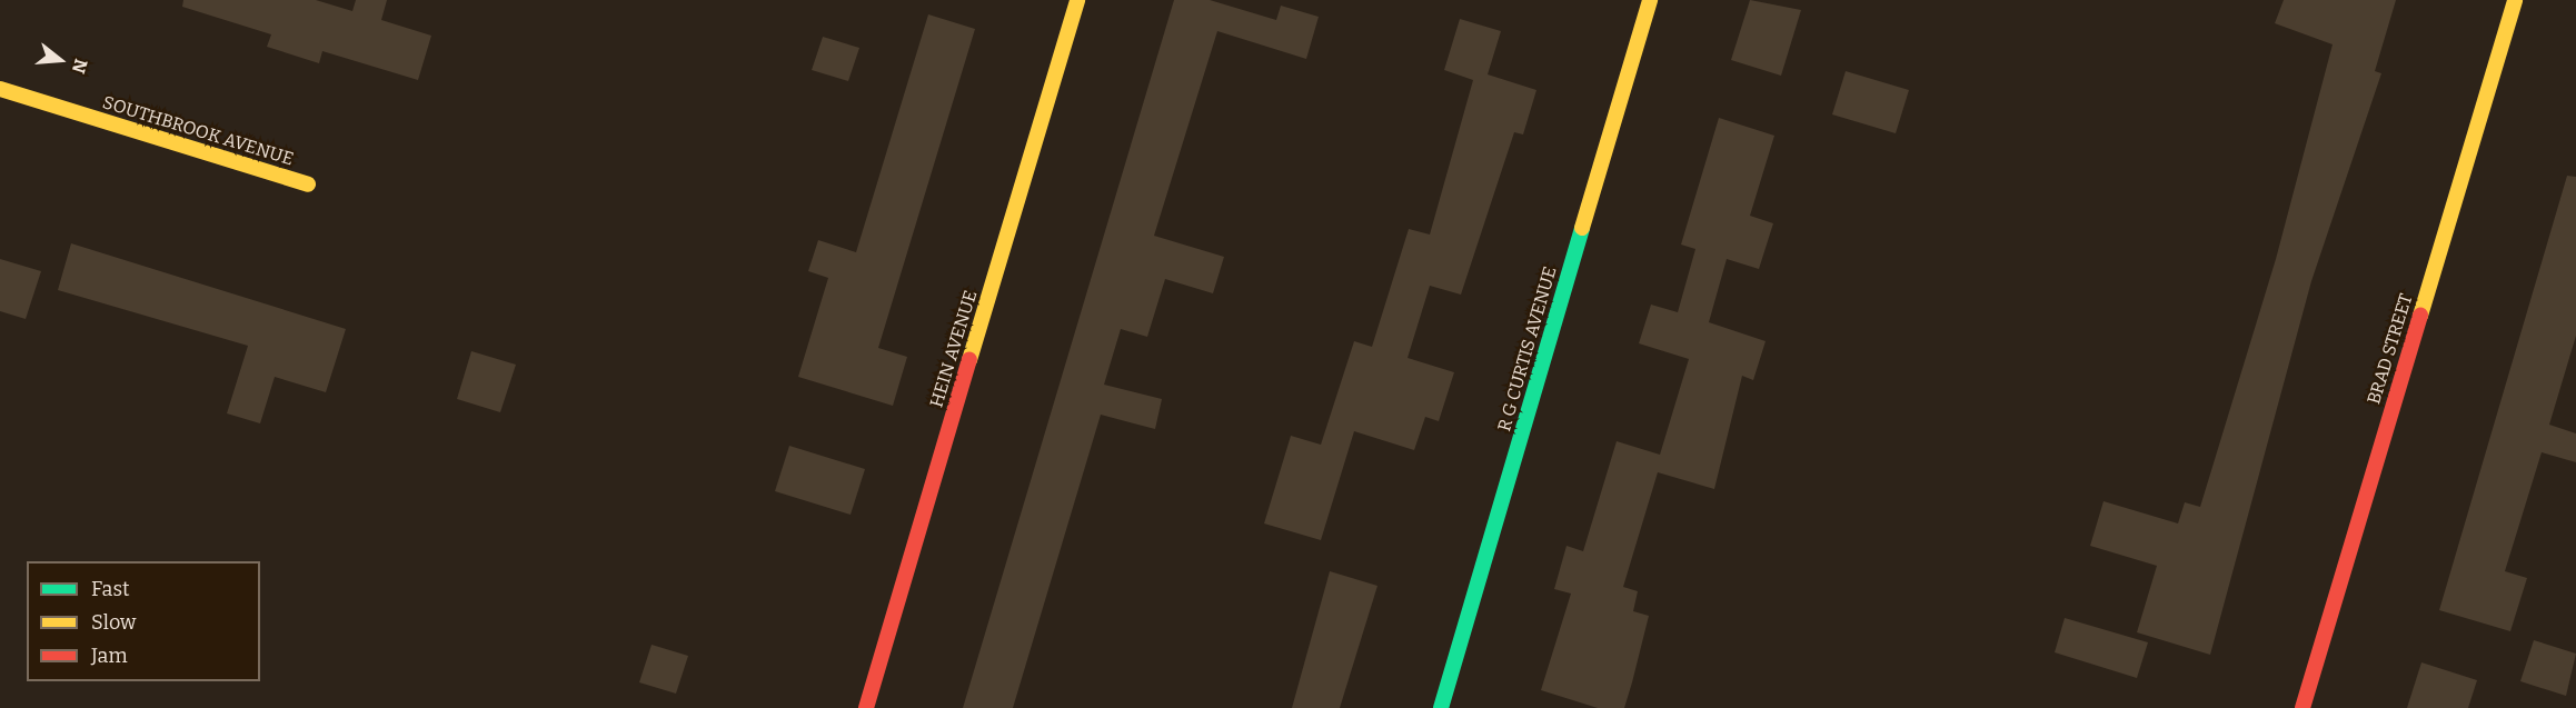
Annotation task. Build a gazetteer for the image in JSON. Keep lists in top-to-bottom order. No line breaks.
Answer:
{"streets":{"street":["SOUTHBROOK AVENUE","HEIN AVENUE","R G CURTIS AVENUE","BRAD STREET"]},"legend":["Fast","Slow","Jam"],"north":"right"}
